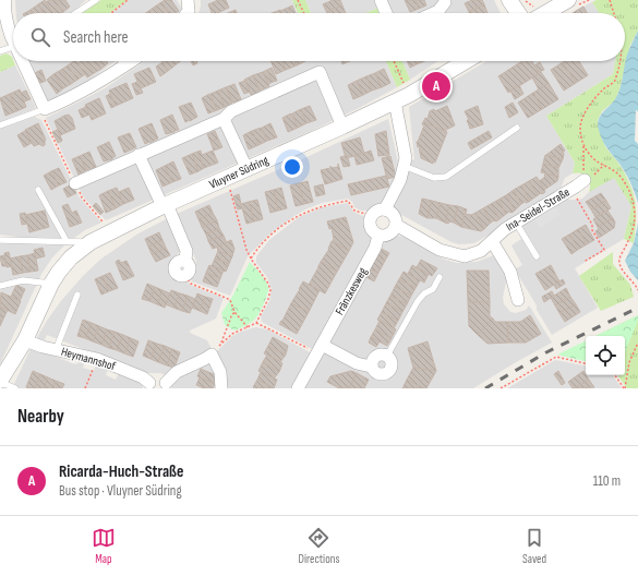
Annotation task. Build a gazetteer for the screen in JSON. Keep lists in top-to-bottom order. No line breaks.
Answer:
{"streets":{"street":["Vluyner Südring","Ina-Seidel-Straße","Fränzkesweg","Heymannshof"]},"crossings":[["Vluyner Südring","Heymannshof"],["Ina-Seidel-Straße","Fränzkesweg"]],"page":{"search":"Search here","pins":"A","heading":"Nearby","list":[{"mark":"A","name":"Ricarda-Huch-Straße","note":"Bus stop · Vluyner Südring","value":"110 m"}],"nav":["Map","Directions","Saved"]}}
